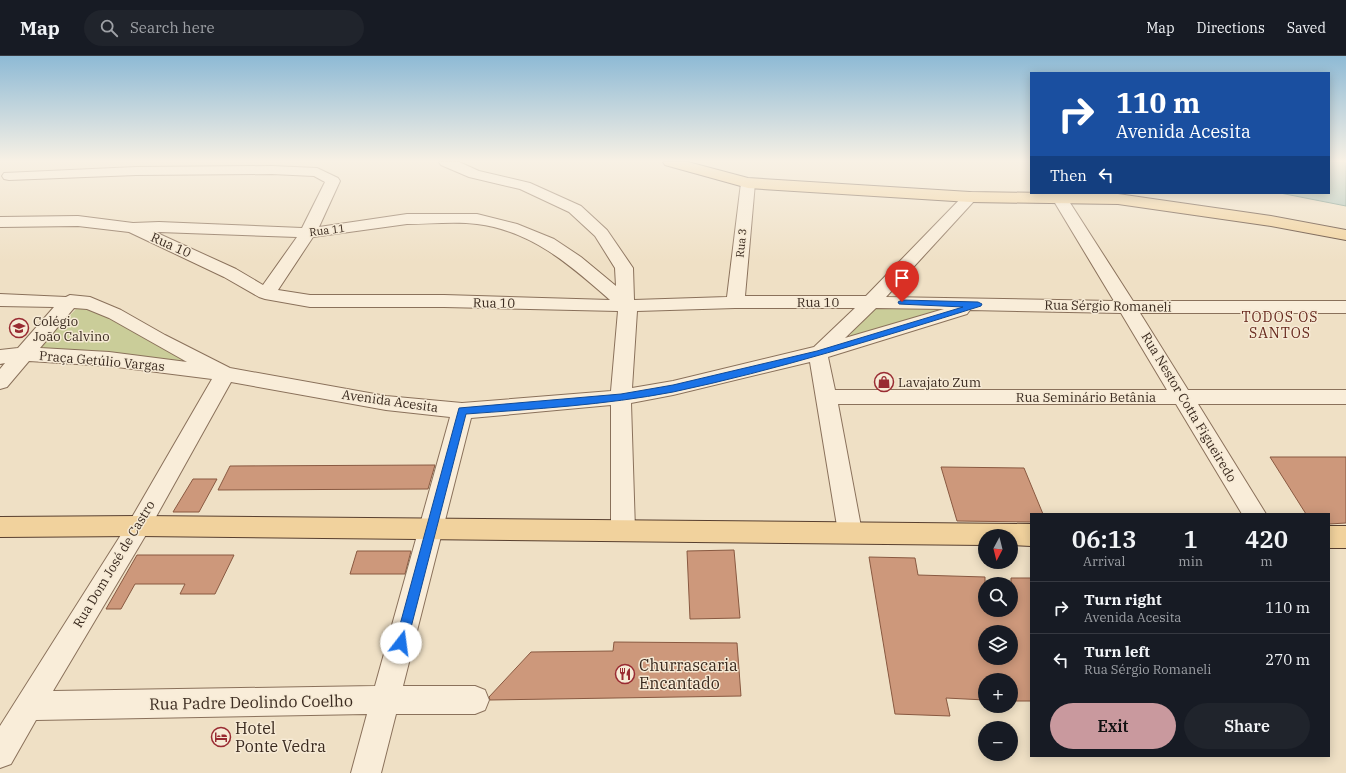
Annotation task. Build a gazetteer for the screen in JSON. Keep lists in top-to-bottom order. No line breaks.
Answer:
{"streets":{"street":["Rua 11","Rua 3","Rua 10","Rua Sérgio Romaneli","Praça Getúlio Vargas","Rua Seminário Betânia","Avenida Acesita","Rua Nestor Cotta Figueiredo","Rua Dom José de Castro","Rua Padre Deolindo Coelho"]},"crossings":[["Rua 11","Rua 10"],["Rua 3","Rua 10"],["Rua 10","Rua Sérgio Romaneli"],["Rua Sérgio Romaneli","Avenida Acesita"],["Rua Sérgio Romaneli","Rua Nestor Cotta Figueiredo"],["Praça Getúlio Vargas","Avenida Acesita"],["Praça Getúlio Vargas","Rua Dom José de Castro"],["Rua Seminário Betânia","Rua Nestor Cotta Figueiredo"],["Avenida Acesita","Rua Dom José de Castro"],["Rua Dom José de Castro","Rua Padre Deolindo Coelho"]],"districts":["TODOS OS SANTOS"],"places":{"school or university":["Colégio João Calvino"],"shop":["Lavajato Zum"],"restaurant":["Churrascaria Encantado"],"hotel":["Hotel Ponte Vedra"]},"north":"bottom","page":{"header":"Map","search":"Search here","nav":["Map","Directions","Saved"],"turn":["110 m","Avenida Acesita"],"then":"Then","eta":["06:13","Arrival","1","min","420","m"],"map_buttons":["+","−"],"list":[{"name":"Turn right","note":"Avenida Acesita","value":"110 m"},{"name":"Turn left","note":"Rua Sérgio Romaneli","value":"270 m"}],"buttons":["Exit","Share"]}}
